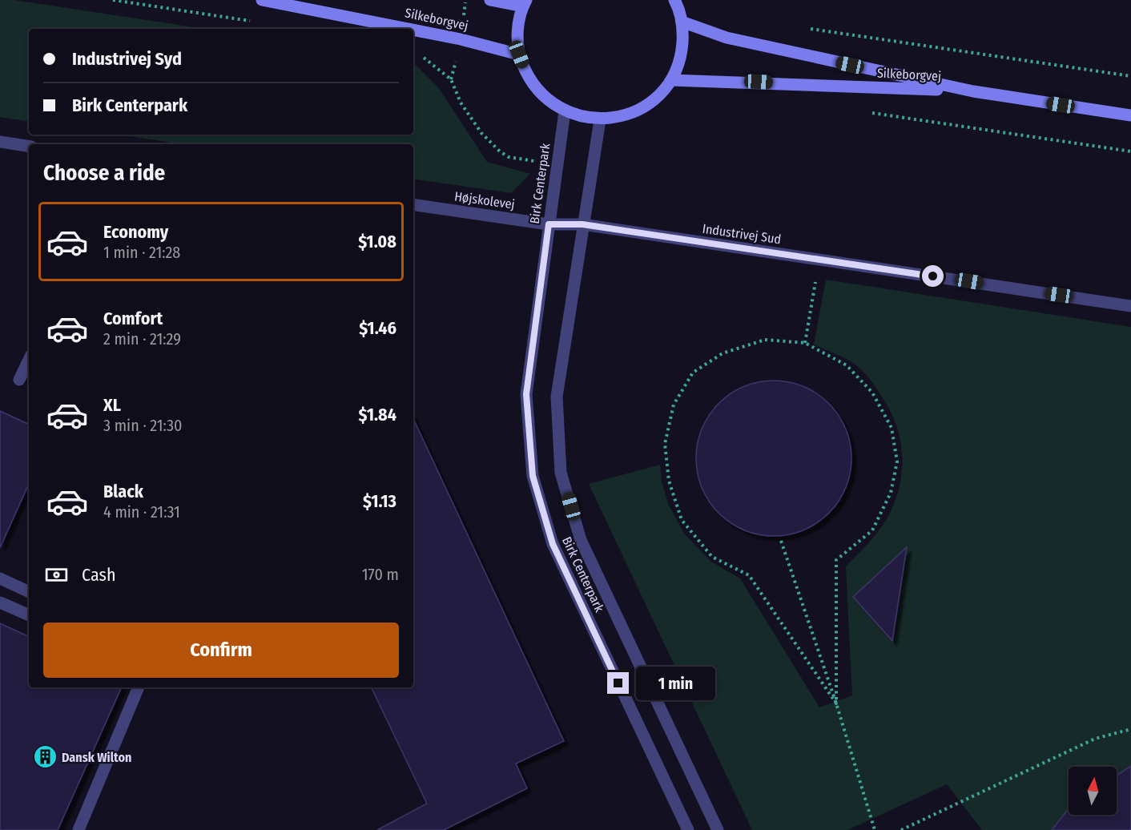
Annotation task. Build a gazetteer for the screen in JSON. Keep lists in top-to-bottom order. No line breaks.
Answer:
{"streets":{"main road":["Silkeborgvej"],"street":["Birk Centerpark","Højskolevej","Industrivej Sud"]},"crossings":[["Birk Centerpark","Højskolevej"],["Birk Centerpark","Industrivej Sud"],["Højskolevej","Industrivej Sud"]],"places":{"building":["Dansk Wilton"]},"north":"top","page":{"banner":["Industrivej Syd","Birk Centerpark"],"heading":"Choose a ride","list":[{"name":"Economy","note":"1 min · 21:28","value":"$1.08"},{"name":"Comfort","note":"2 min · 21:29","value":"$1.46"},{"name":"XL","note":"3 min · 21:30","value":"$1.84"},{"name":"Black","note":"4 min · 21:31","value":"$1.13"}],"pay":["Cash","170 m"],"buttons":"Confirm","bubble":"1 min"}}
